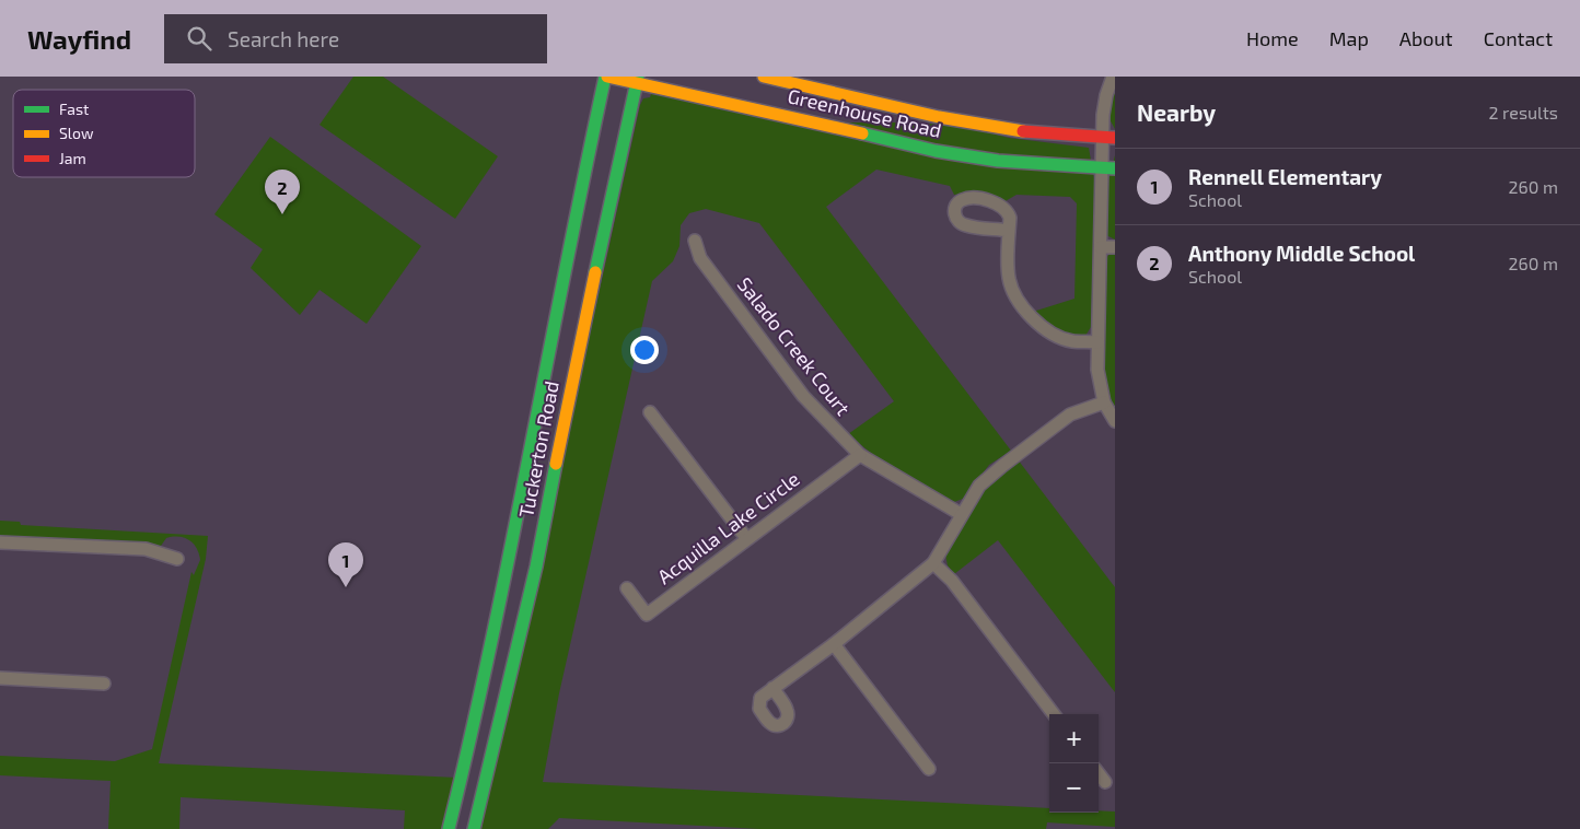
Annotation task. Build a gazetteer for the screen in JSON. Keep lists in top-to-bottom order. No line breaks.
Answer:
{"streets":{"main road":["Greenhouse Road","Tuckerton Road"],"street":["Salado Creek Court","Acquilla Lake Circle"]},"crossings":[["Greenhouse Road","Tuckerton Road"],["Salado Creek Court","Acquilla Lake Circle"]],"legend":["Fast","Slow","Jam"],"page":{"header":"Wayfind","search":"Search here","nav":["Home","Map","About","Contact"],"heading":["Nearby","2 results"],"list":[{"mark":"1","name":"Rennell Elementary","note":"School","value":"260 m"},{"mark":"2","name":"Anthony Middle School","note":"School","value":"260 m"}],"pins":["2","1"],"map_buttons":["+","−"]}}
